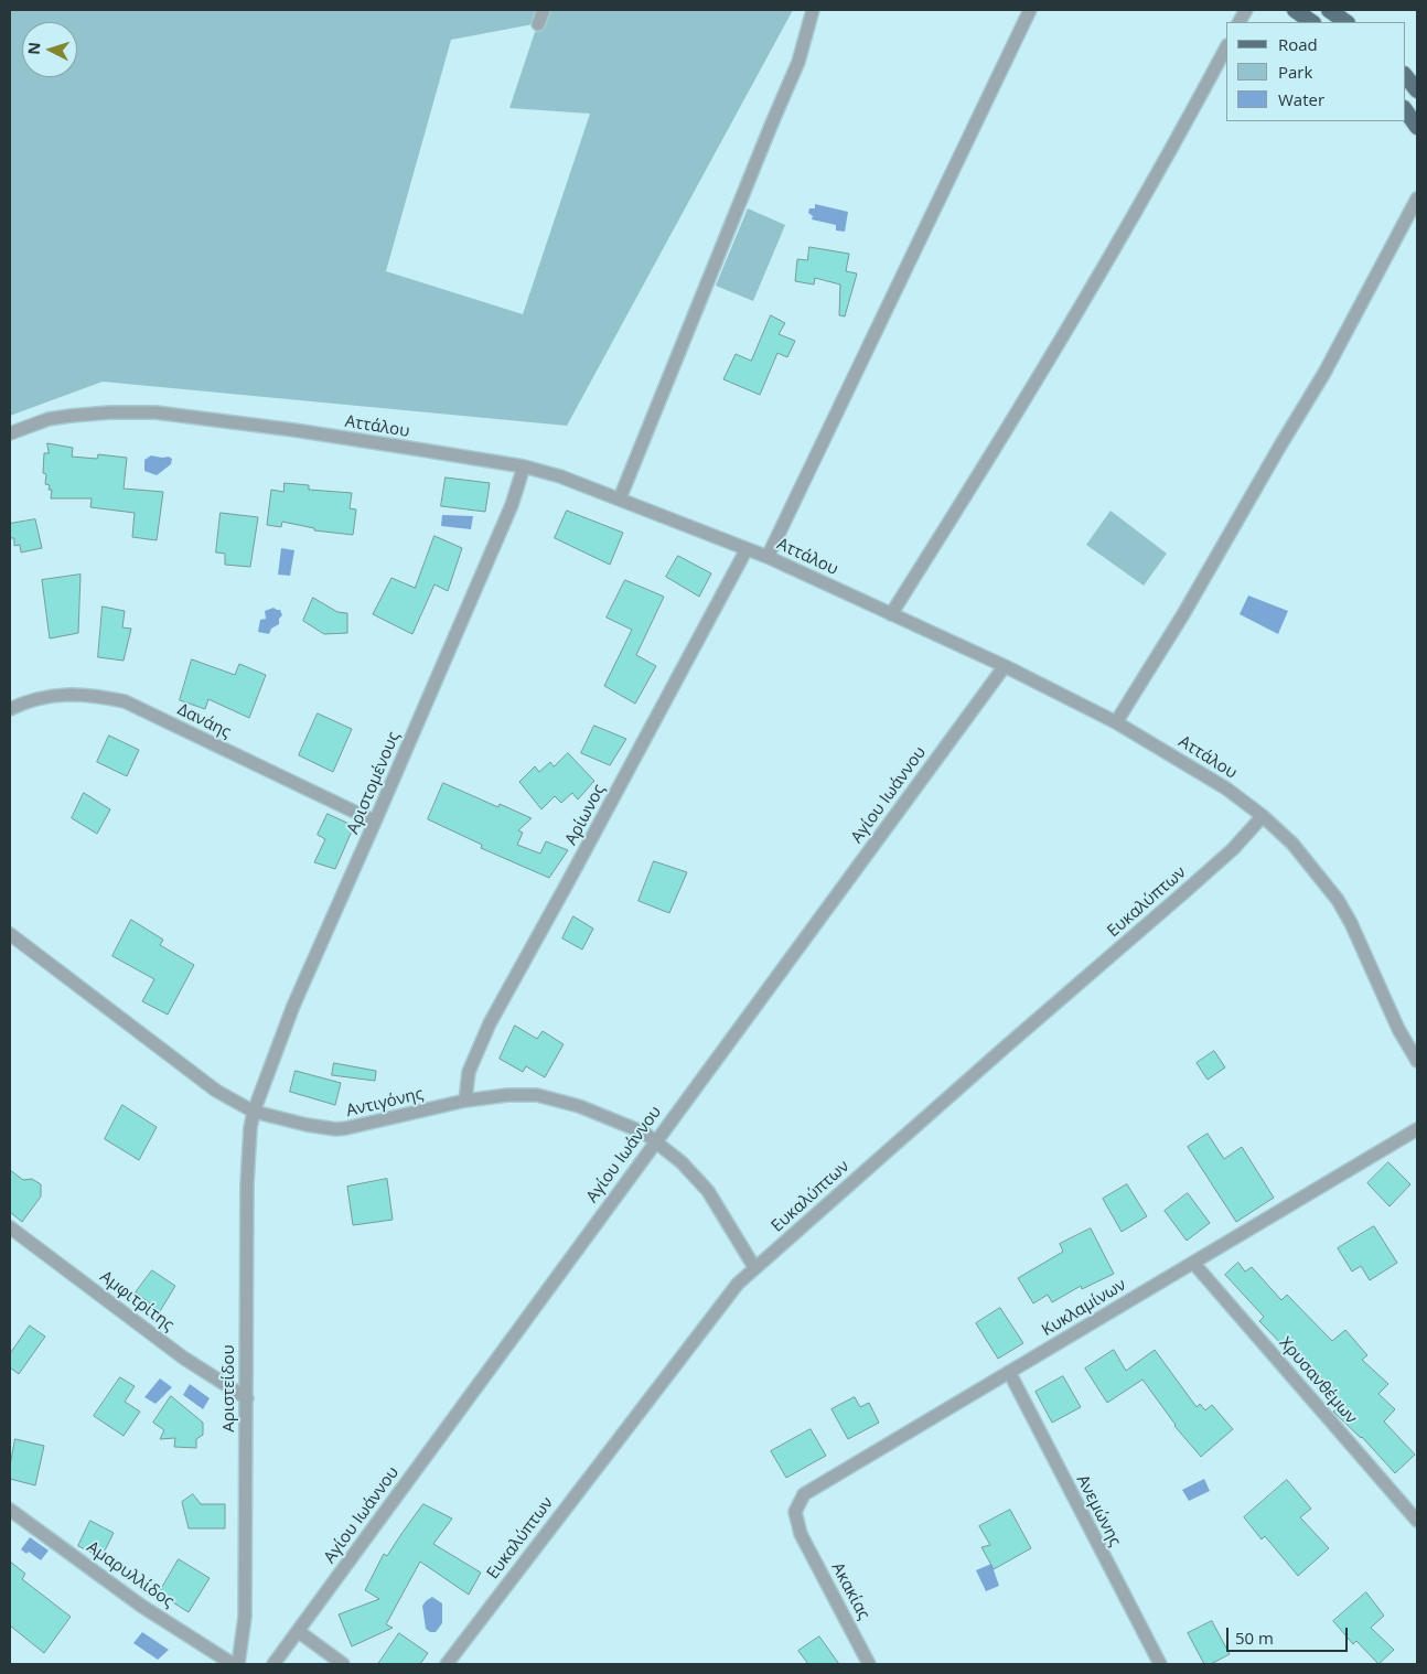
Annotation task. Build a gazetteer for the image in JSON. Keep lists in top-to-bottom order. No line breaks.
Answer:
{"streets":{"street":["Αττάλου","Δανάης","Αριστομένους","Αγίου Ιωάννου","Αρίωνος","Ευκαλύπτων","Αντιγόνης","Αμφιτρίτης","Κυκλαμίνων","Χρυσανθέμων","Αριστείδου","Ανεμώνης","Αμαρυλλίδος","Ακακίας"]},"crossings":[["Αττάλου","Αριστομένους"],["Αττάλου","Αγίου Ιωάννου"],["Αττάλου","Αρίωνος"],["Αττάλου","Ευκαλύπτων"],["Δανάης","Αριστομένους"],["Αριστομένους","Αντιγόνης"],["Αριστομένους","Αριστείδου"],["Αγίου Ιωάννου","Αντιγόνης"],["Αρίωνος","Αντιγόνης"],["Ευκαλύπτων","Αντιγόνης"],["Αντιγόνης","Αριστείδου"],["Αμφιτρίτης","Αριστείδου"],["Κυκλαμίνων","Χρυσανθέμων"],["Κυκλαμίνων","Ανεμώνης"],["Κυκλαμίνων","Ακακίας"]],"legend":["Road","Park","Water"],"scale_bar":"50 m","north":"left"}
